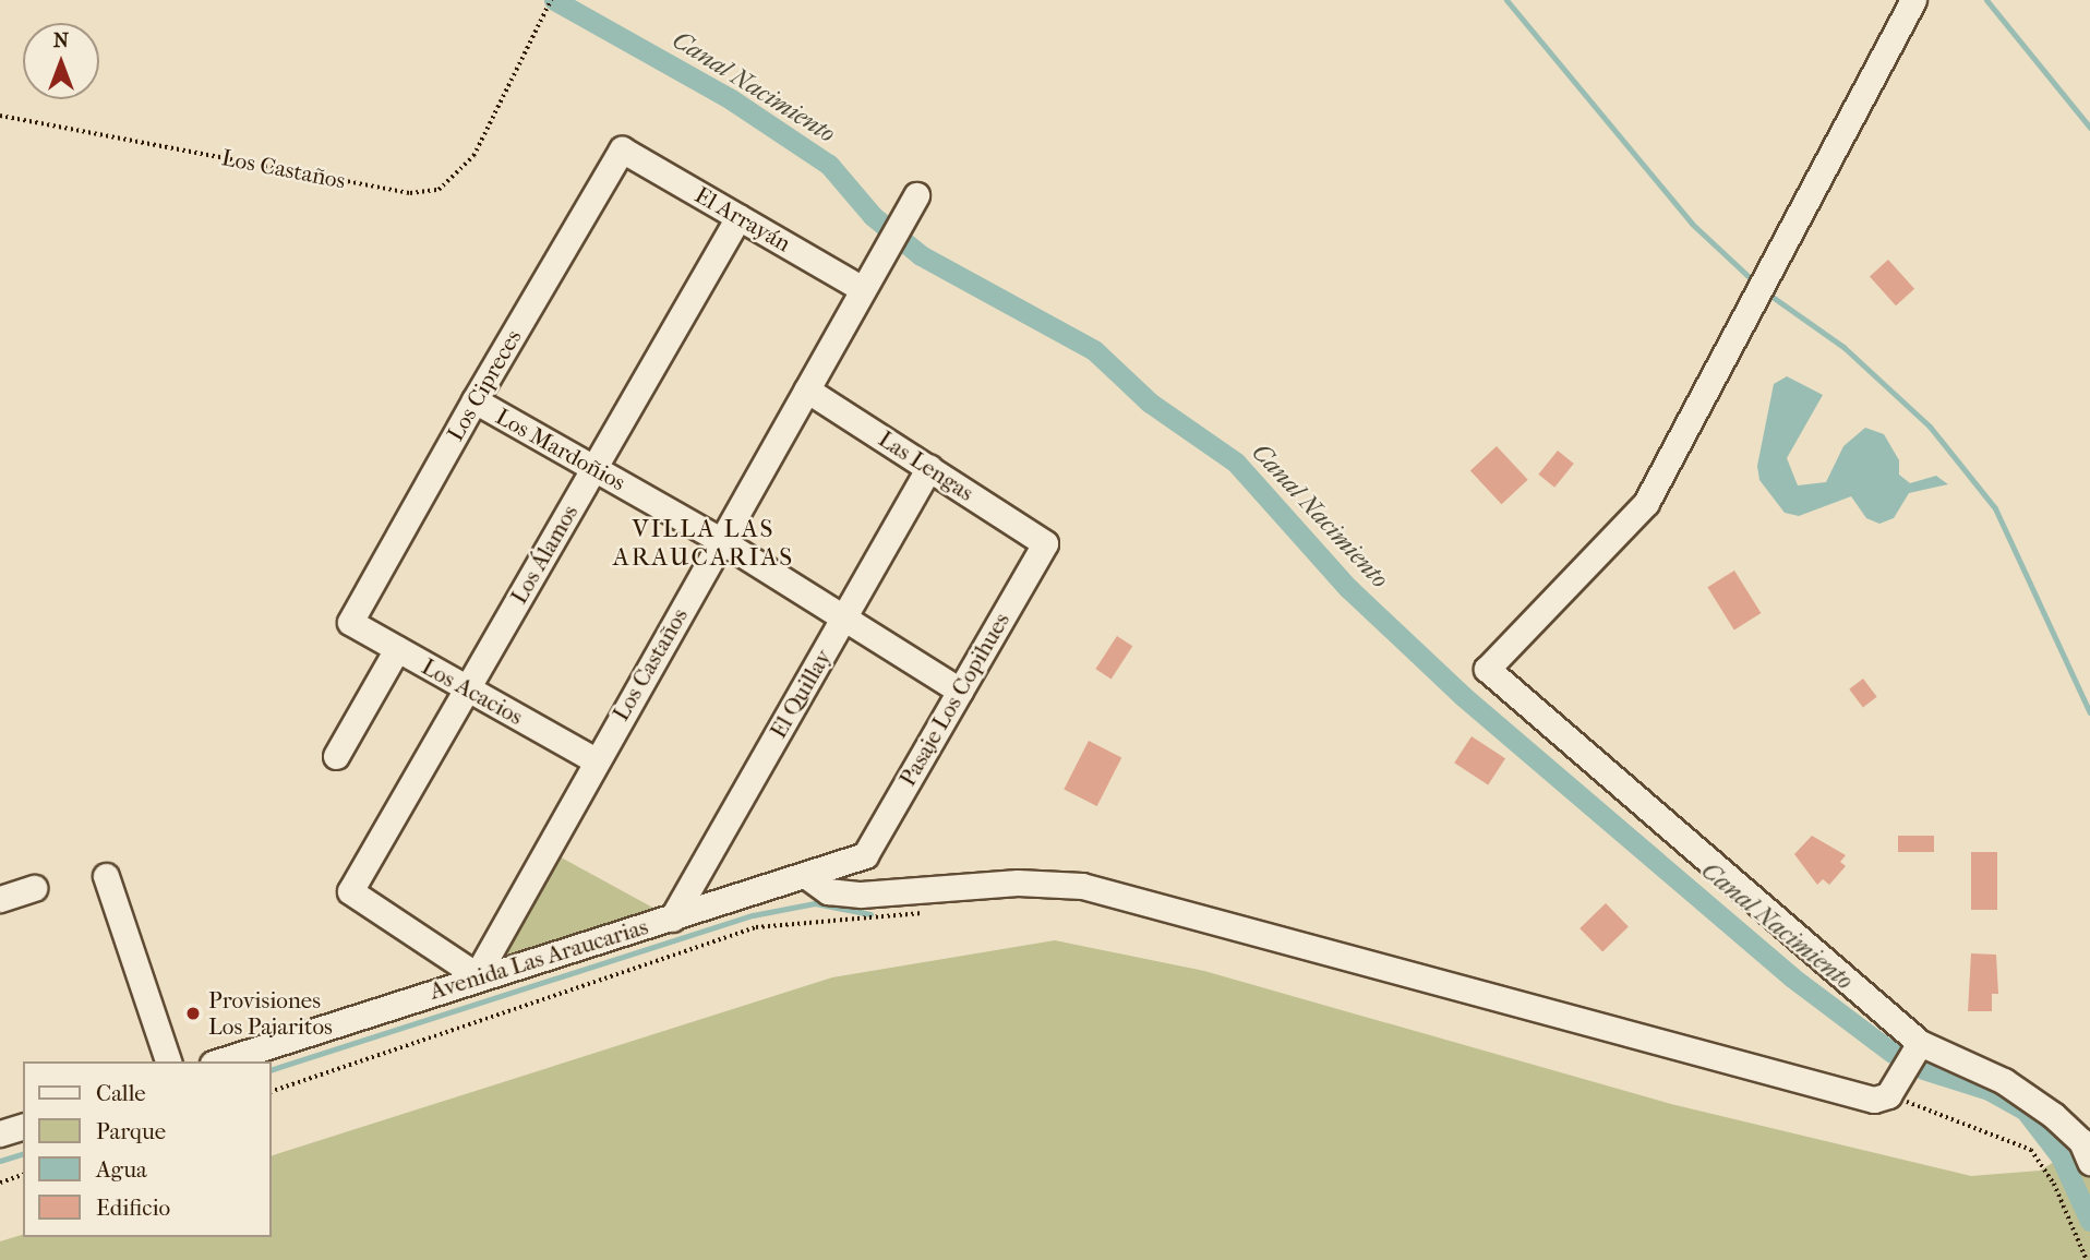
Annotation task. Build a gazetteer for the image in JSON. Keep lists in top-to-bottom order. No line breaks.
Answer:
{"streets":{"street":["Los Castaños","El Arrayán","Los Cipreces","Los Mardoñios","Las Lengas","Los Álamos","Los Acacios","El Quillay","Pasaje Los Copihues","Avenida Las Araucarias"]},"crossings":[["Los Castaños","El Arrayán"],["Los Castaños","Los Mardoñios"],["Los Castaños","Las Lengas"],["Los Castaños","Los Álamos"],["Los Castaños","Los Acacios"],["Los Castaños","Avenida Las Araucarias"],["El Arrayán","Los Cipreces"],["El Arrayán","Los Álamos"],["Los Cipreces","Los Mardoñios"],["Los Cipreces","Los Acacios"],["Los Mardoñios","Los Álamos"],["Los Mardoñios","El Quillay"],["Los Mardoñios","Pasaje Los Copihues"],["Las Lengas","El Quillay"],["Las Lengas","Pasaje Los Copihues"],["Los Álamos","Los Acacios"],["Los Álamos","Avenida Las Araucarias"],["El Quillay","Avenida Las Araucarias"],["Pasaje Los Copihues","Avenida Las Araucarias"]],"districts":["VILLA LAS ARAUCARIAS"],"water":["Canal Nacimiento"],"places":["Provisiones Los Pajaritos"],"legend":["Calle","Parque","Agua","Edificio"],"north":"top"}
